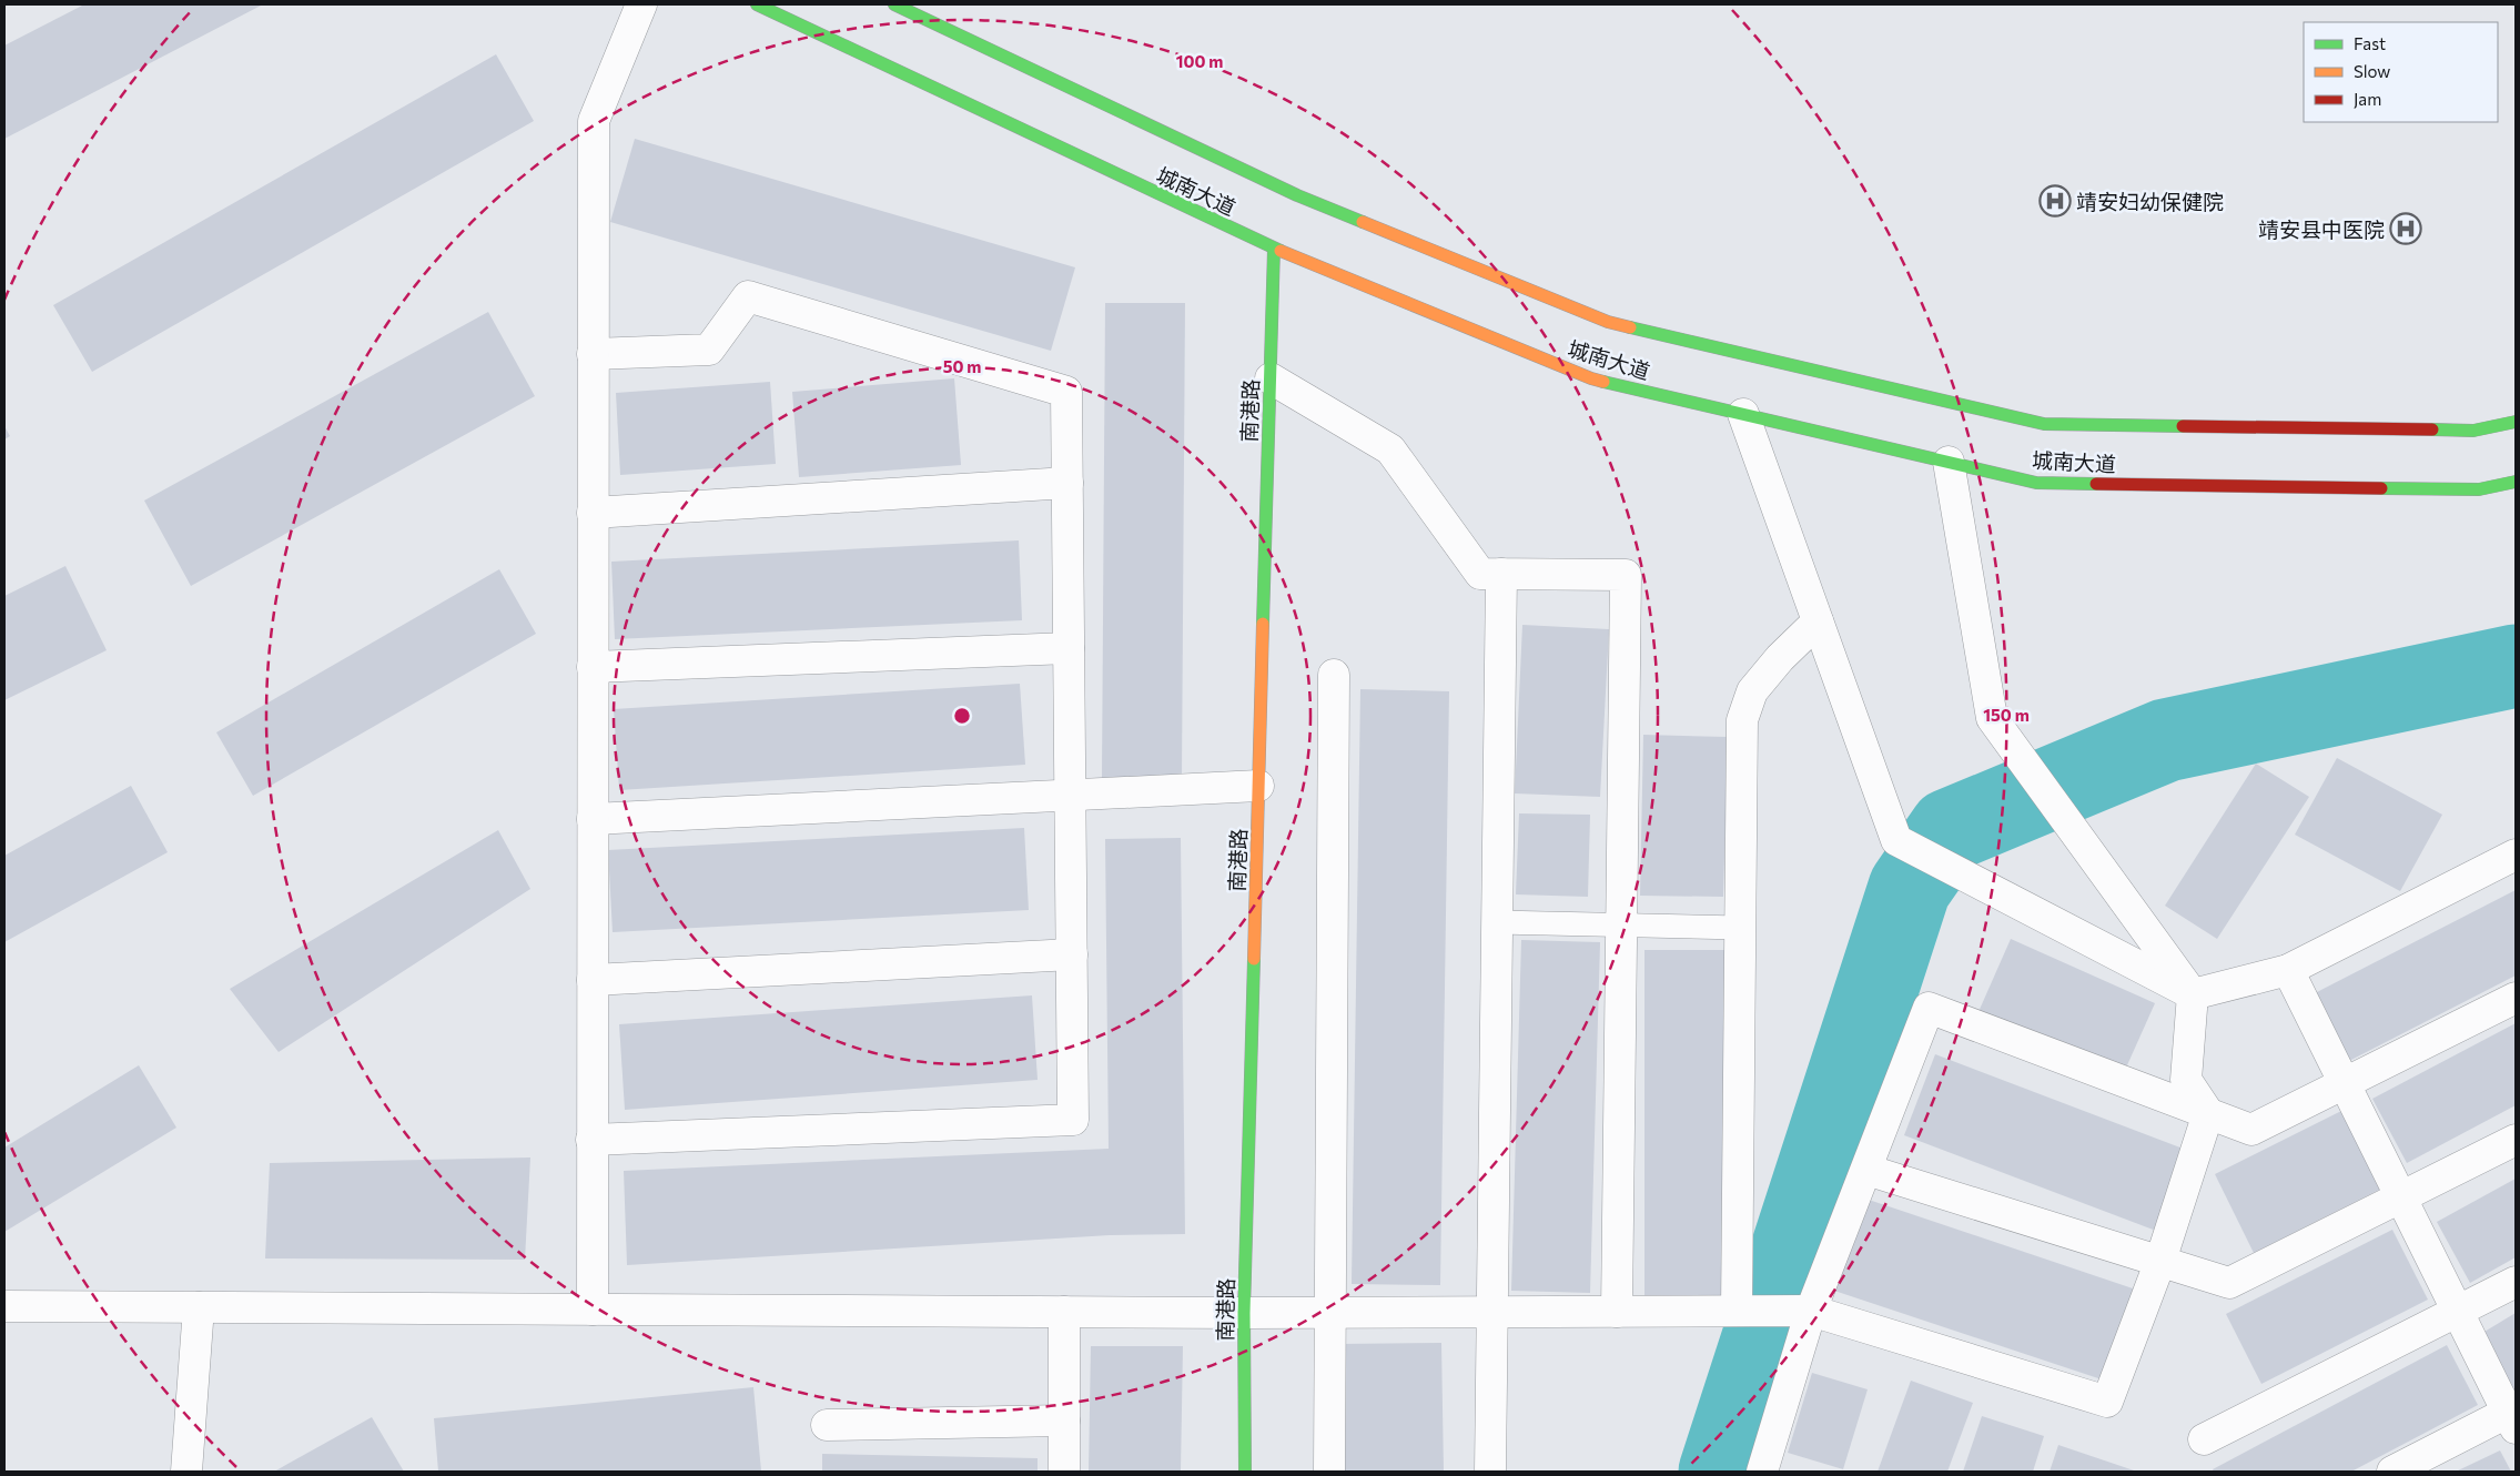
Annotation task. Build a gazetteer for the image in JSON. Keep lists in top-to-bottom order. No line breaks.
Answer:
{"streets":{"main road":["城南大道","南港路"]},"crossings":[["城南大道","南港路"]],"places":{"hospital":["靖安妇幼保健院","靖安县中医院"]},"legend":["Fast","Slow","Jam"],"rings":["100 m","50 m","150 m"]}
